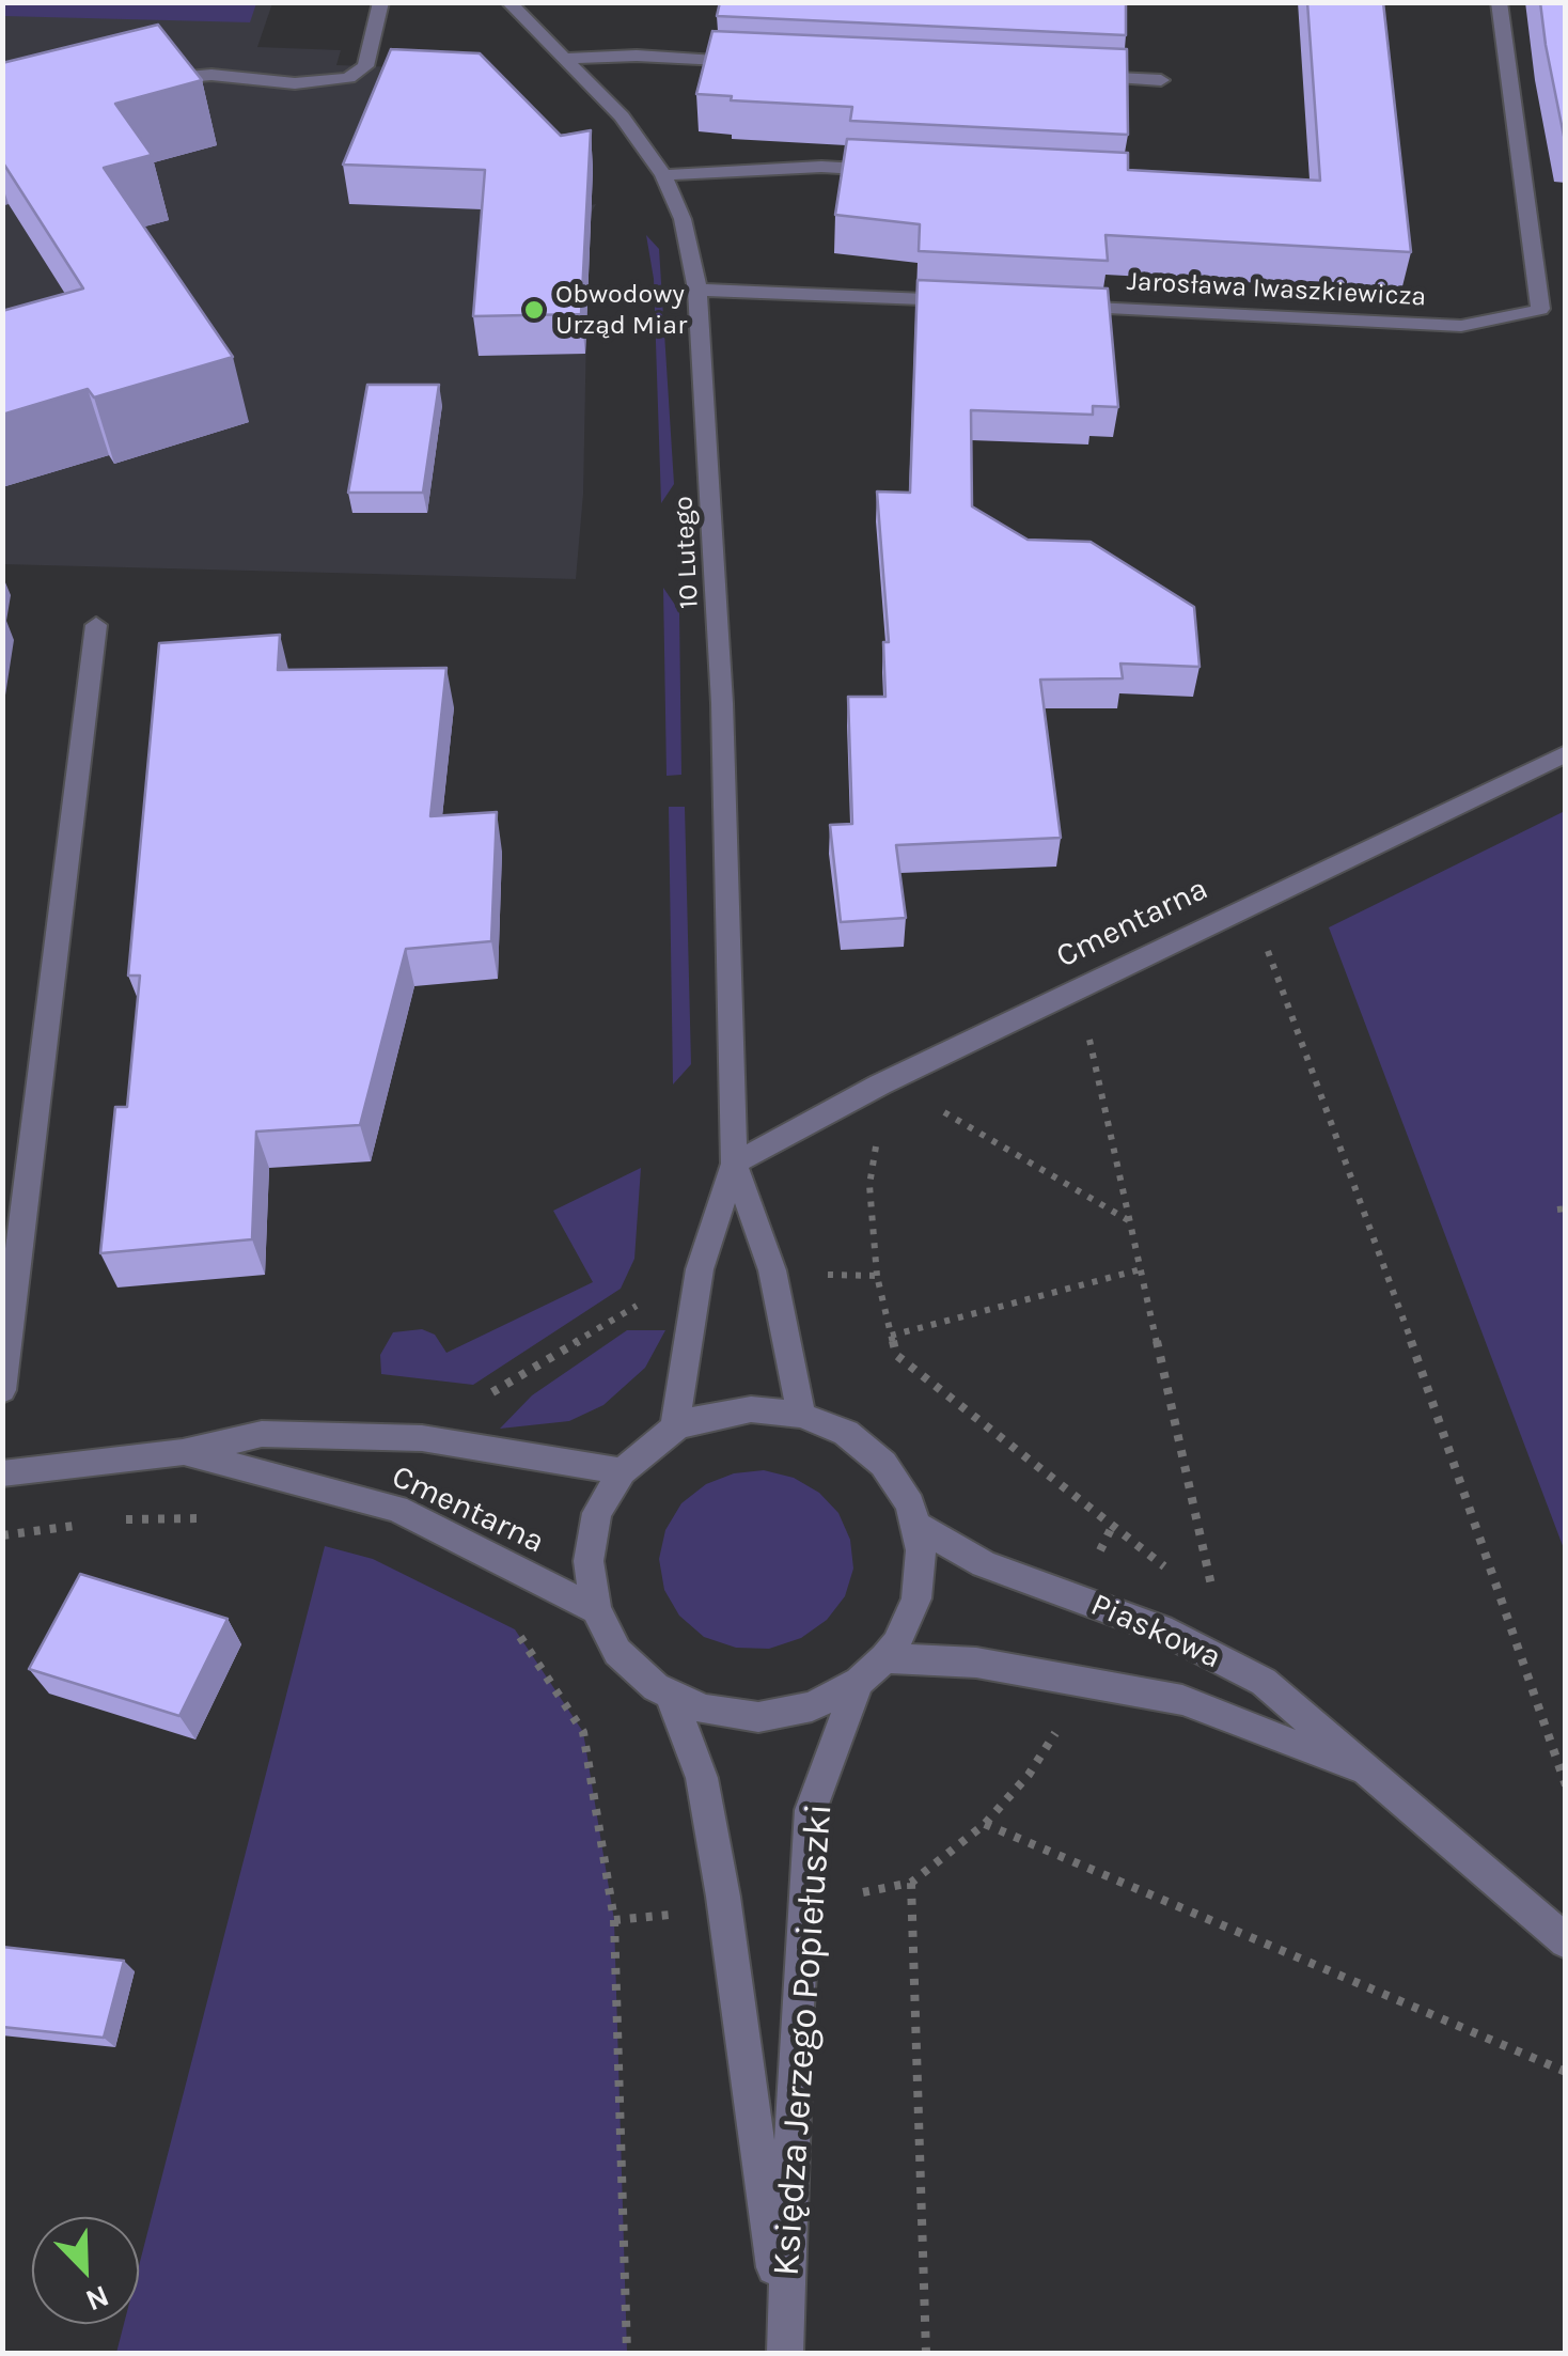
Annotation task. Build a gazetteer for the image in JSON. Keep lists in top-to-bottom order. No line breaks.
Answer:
{"streets":{"street":["Jarosława Iwaszkiewicza","10 Lutego","Cmentarna","Piaskowa","Księdza Jerzego Popiełuszki"]},"crossings":[["10 Lutego","Cmentarna"],["Cmentarna","Piaskowa"],["Cmentarna","Księdza Jerzego Popiełuszki"],["Piaskowa","Księdza Jerzego Popiełuszki"]],"places":["Obwodowy Urząd Miar"],"north":"bottom right"}
